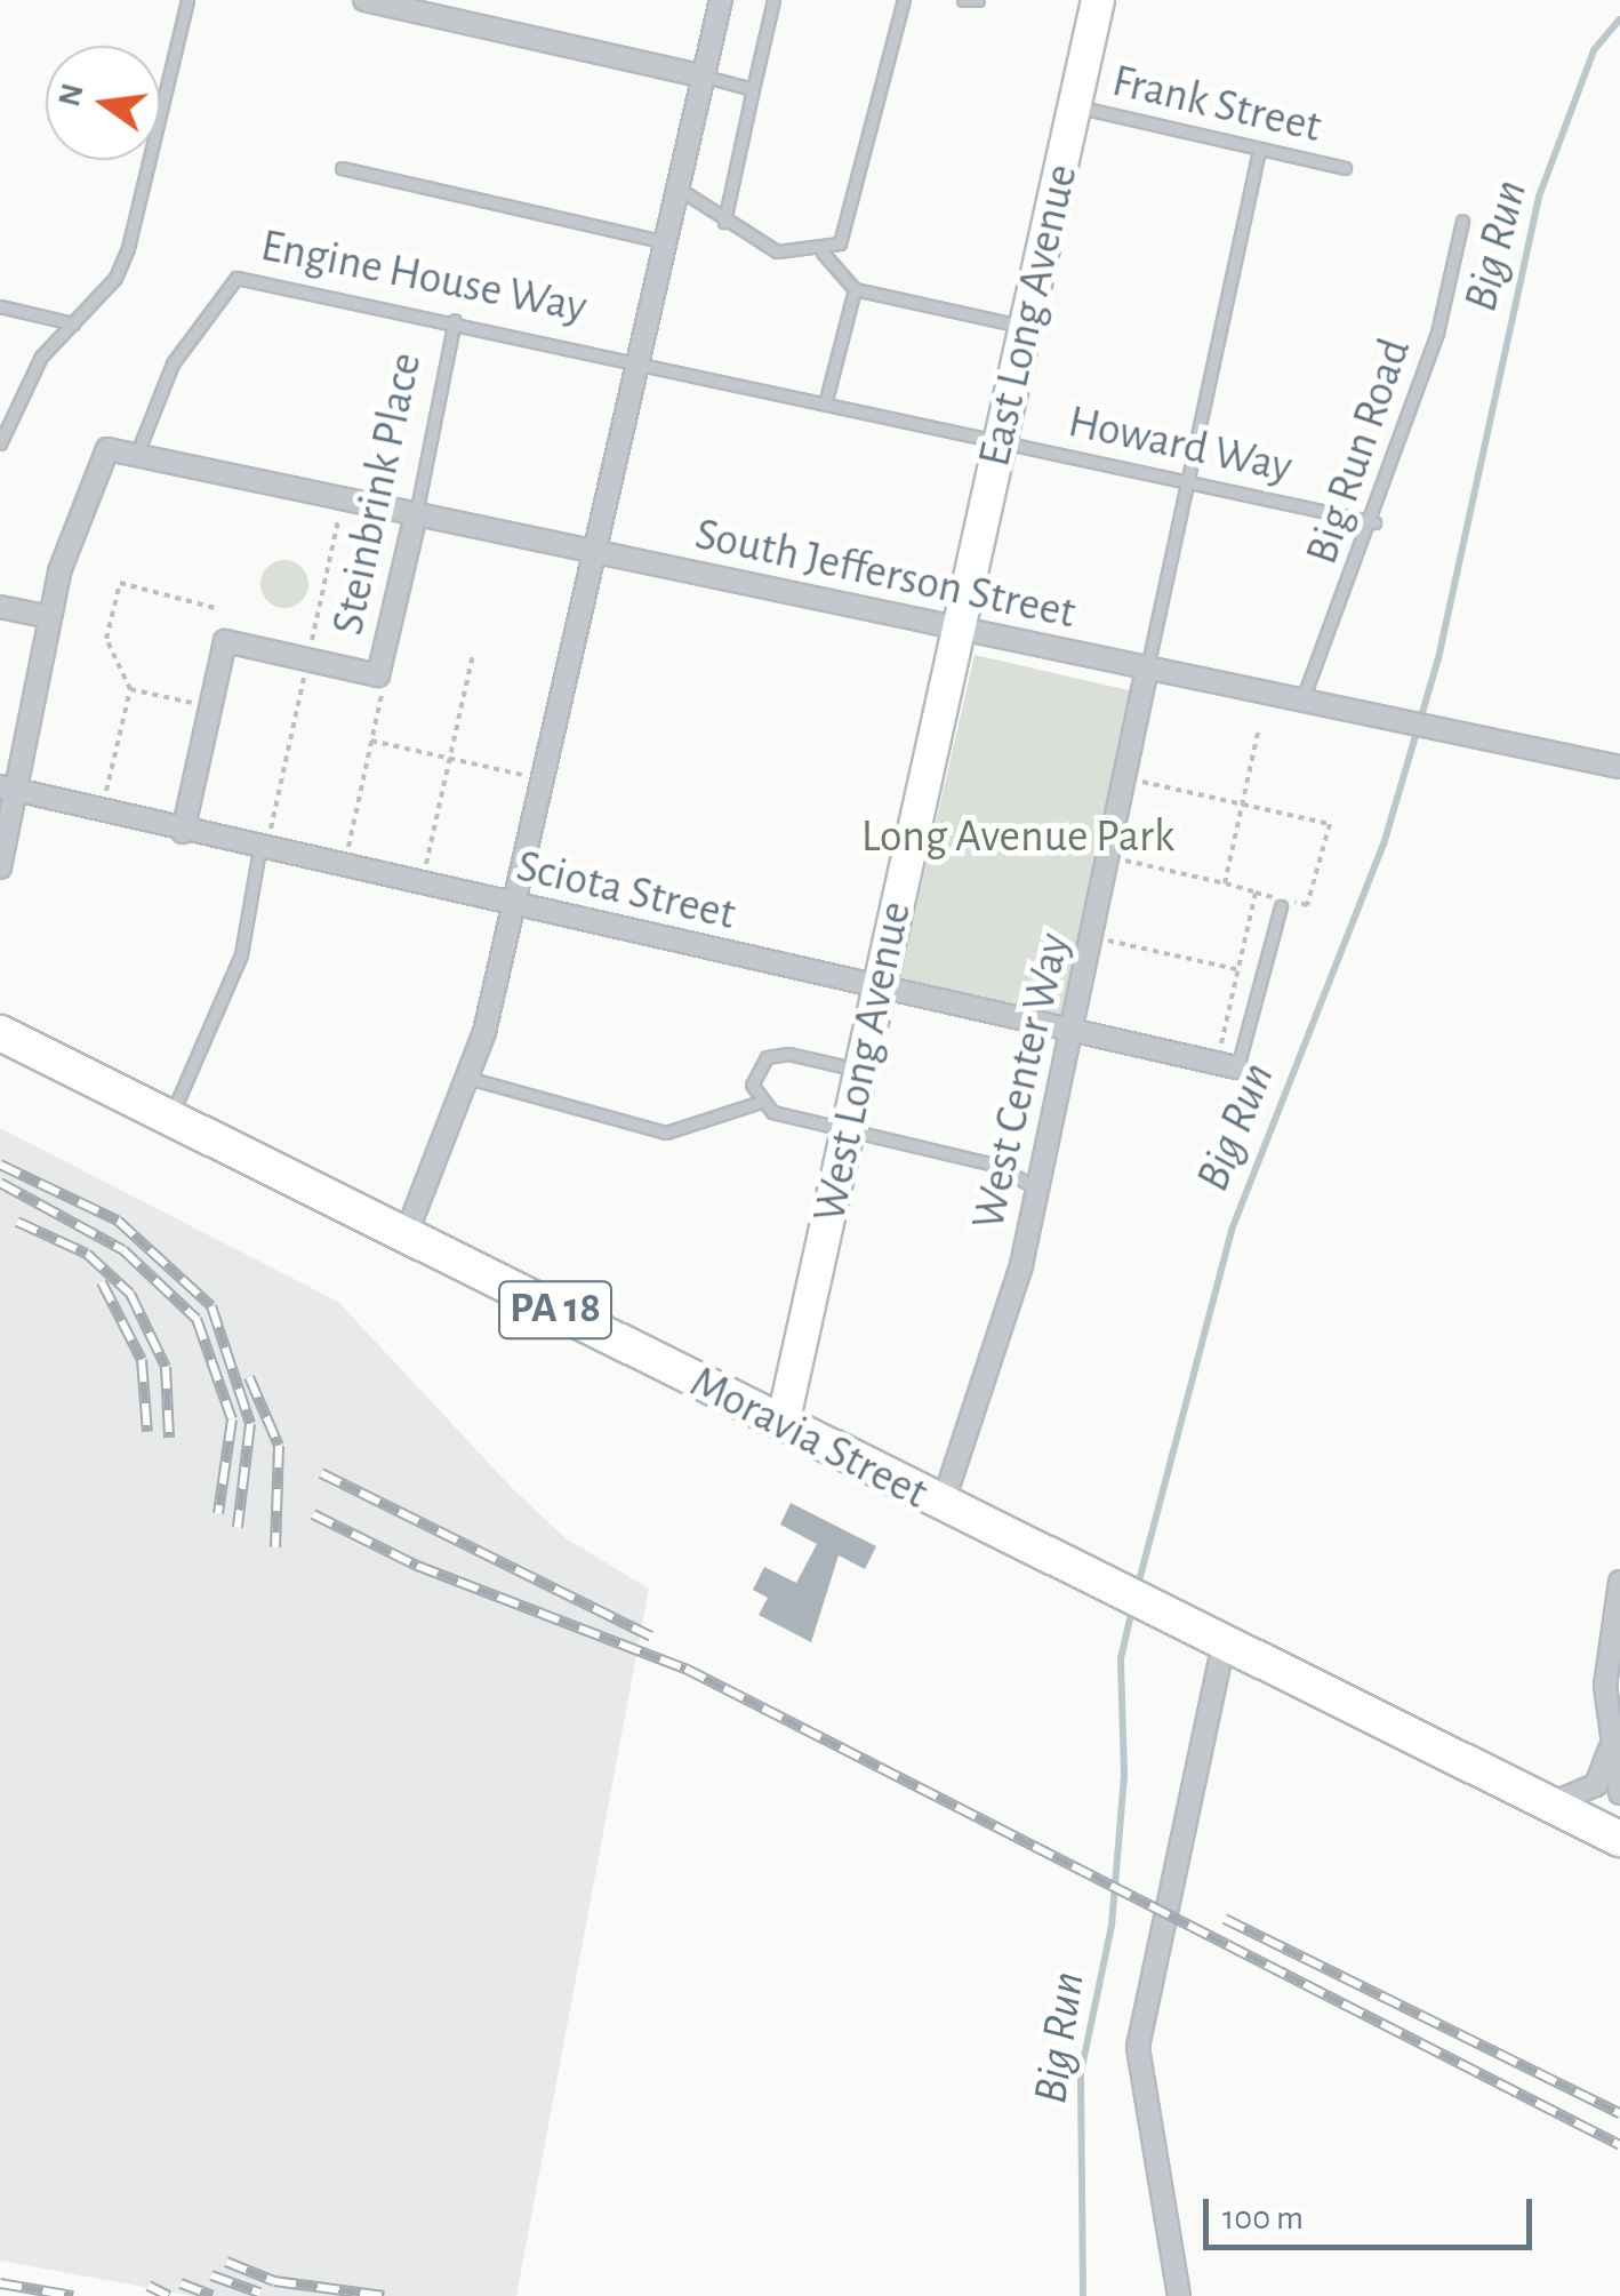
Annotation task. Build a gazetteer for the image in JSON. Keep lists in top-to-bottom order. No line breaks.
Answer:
{"streets":{"main road":["PA 18","Moravia Street"],"street":["East Long Avenue","Steinbrink Place","South Jefferson Street","Sciota Street","West Long Avenue","West Center Way"],"lane":["Frank Street","Engine House Way","Howard Way","Big Run Road"]},"crossings":[["Frank Street","East Long Avenue"],["Engine House Way","Howard Way"],["Engine House Way","Steinbrink Place"],["Engine House Way","South Jefferson Street"],["East Long Avenue","Howard Way"],["East Long Avenue","South Jefferson Street"],["East Long Avenue","West Long Avenue"],["Howard Way","Big Run Road"],["Big Run Road","South Jefferson Street"],["Steinbrink Place","South Jefferson Street"],["Steinbrink Place","Sciota Street"],["South Jefferson Street","West Long Avenue"],["South Jefferson Street","West Center Way"],["Sciota Street","West Long Avenue"],["Sciota Street","West Center Way"],["West Long Avenue","Moravia Street"],["West Center Way","Moravia Street"]],"water":["Big Run"],"parks":["Long Avenue Park"],"scale_bar":"100 m","north":"left"}
